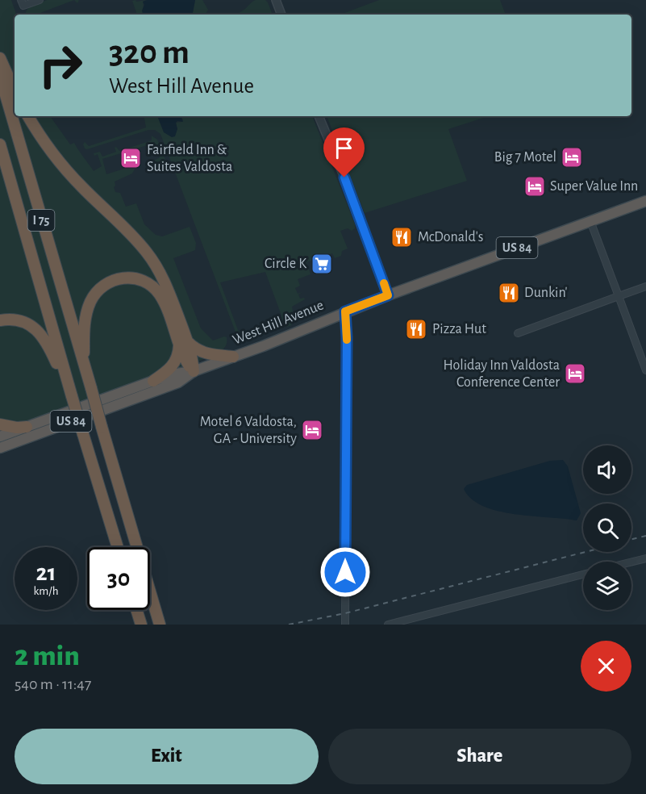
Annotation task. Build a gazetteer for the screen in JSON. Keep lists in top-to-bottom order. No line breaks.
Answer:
{"streets":{"highway":["I 75","US 84","West Hill Avenue"]},"places":{"hotel":["Big 7 Motel","Fairfield Inn & Suites Valdosta","Super Value Inn","Holiday Inn Valdosta Conference Center","Motel 6 Valdosta, GA - University"],"restaurant":["McDonald's","Dunkin'","Pizza Hut"],"supermarket":["Circle K"]},"page":{"turn":["320 m","West Hill Avenue"],"speed":"21 km/h","limit":"30","heading":["2 min","540 m · 11:47"],"buttons":["Exit","Share"]}}
